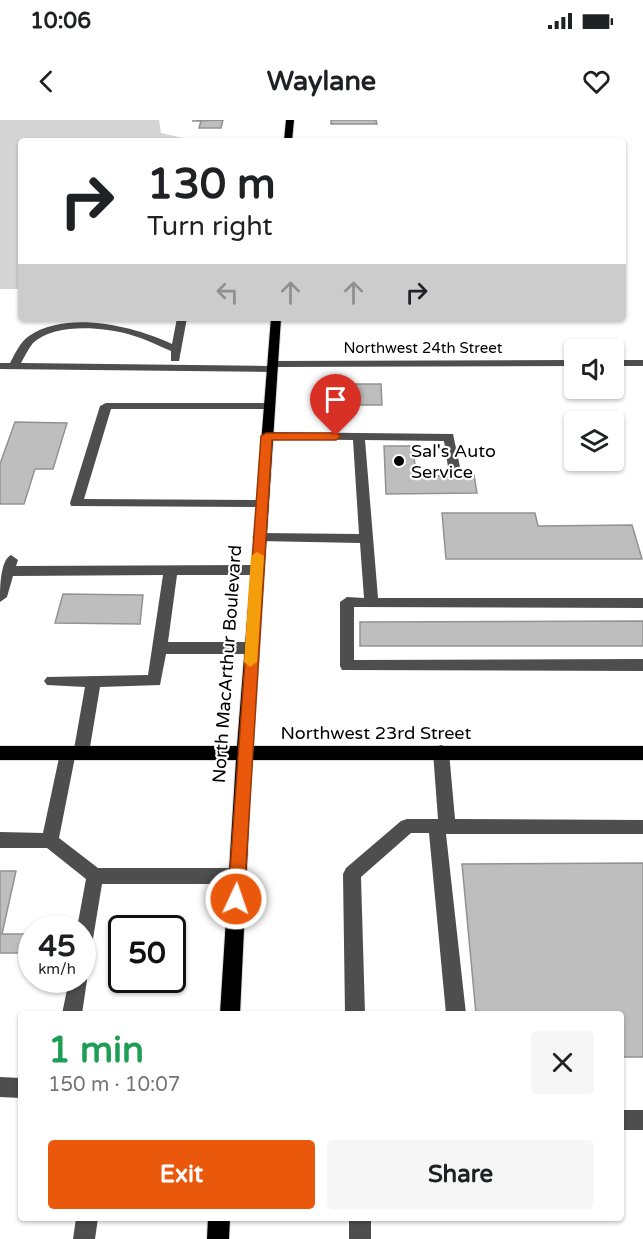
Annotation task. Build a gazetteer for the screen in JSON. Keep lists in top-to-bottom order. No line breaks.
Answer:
{"streets":{"main road":["North MacArthur Boulevard","Northwest 23rd Street"],"street":["Northwest 24th Street"]},"crossings":[["Northwest 24th Street","North MacArthur Boulevard"],["North MacArthur Boulevard","Northwest 23rd Street"]],"places":["Sal's Auto Service"],"page":{"status":"10:06","header":"Waylane","turn":["130 m","Turn right"],"speed":"45 km/h","limit":"50","heading":["1 min","150 m · 10:07"],"buttons":["Exit","Share"]}}
